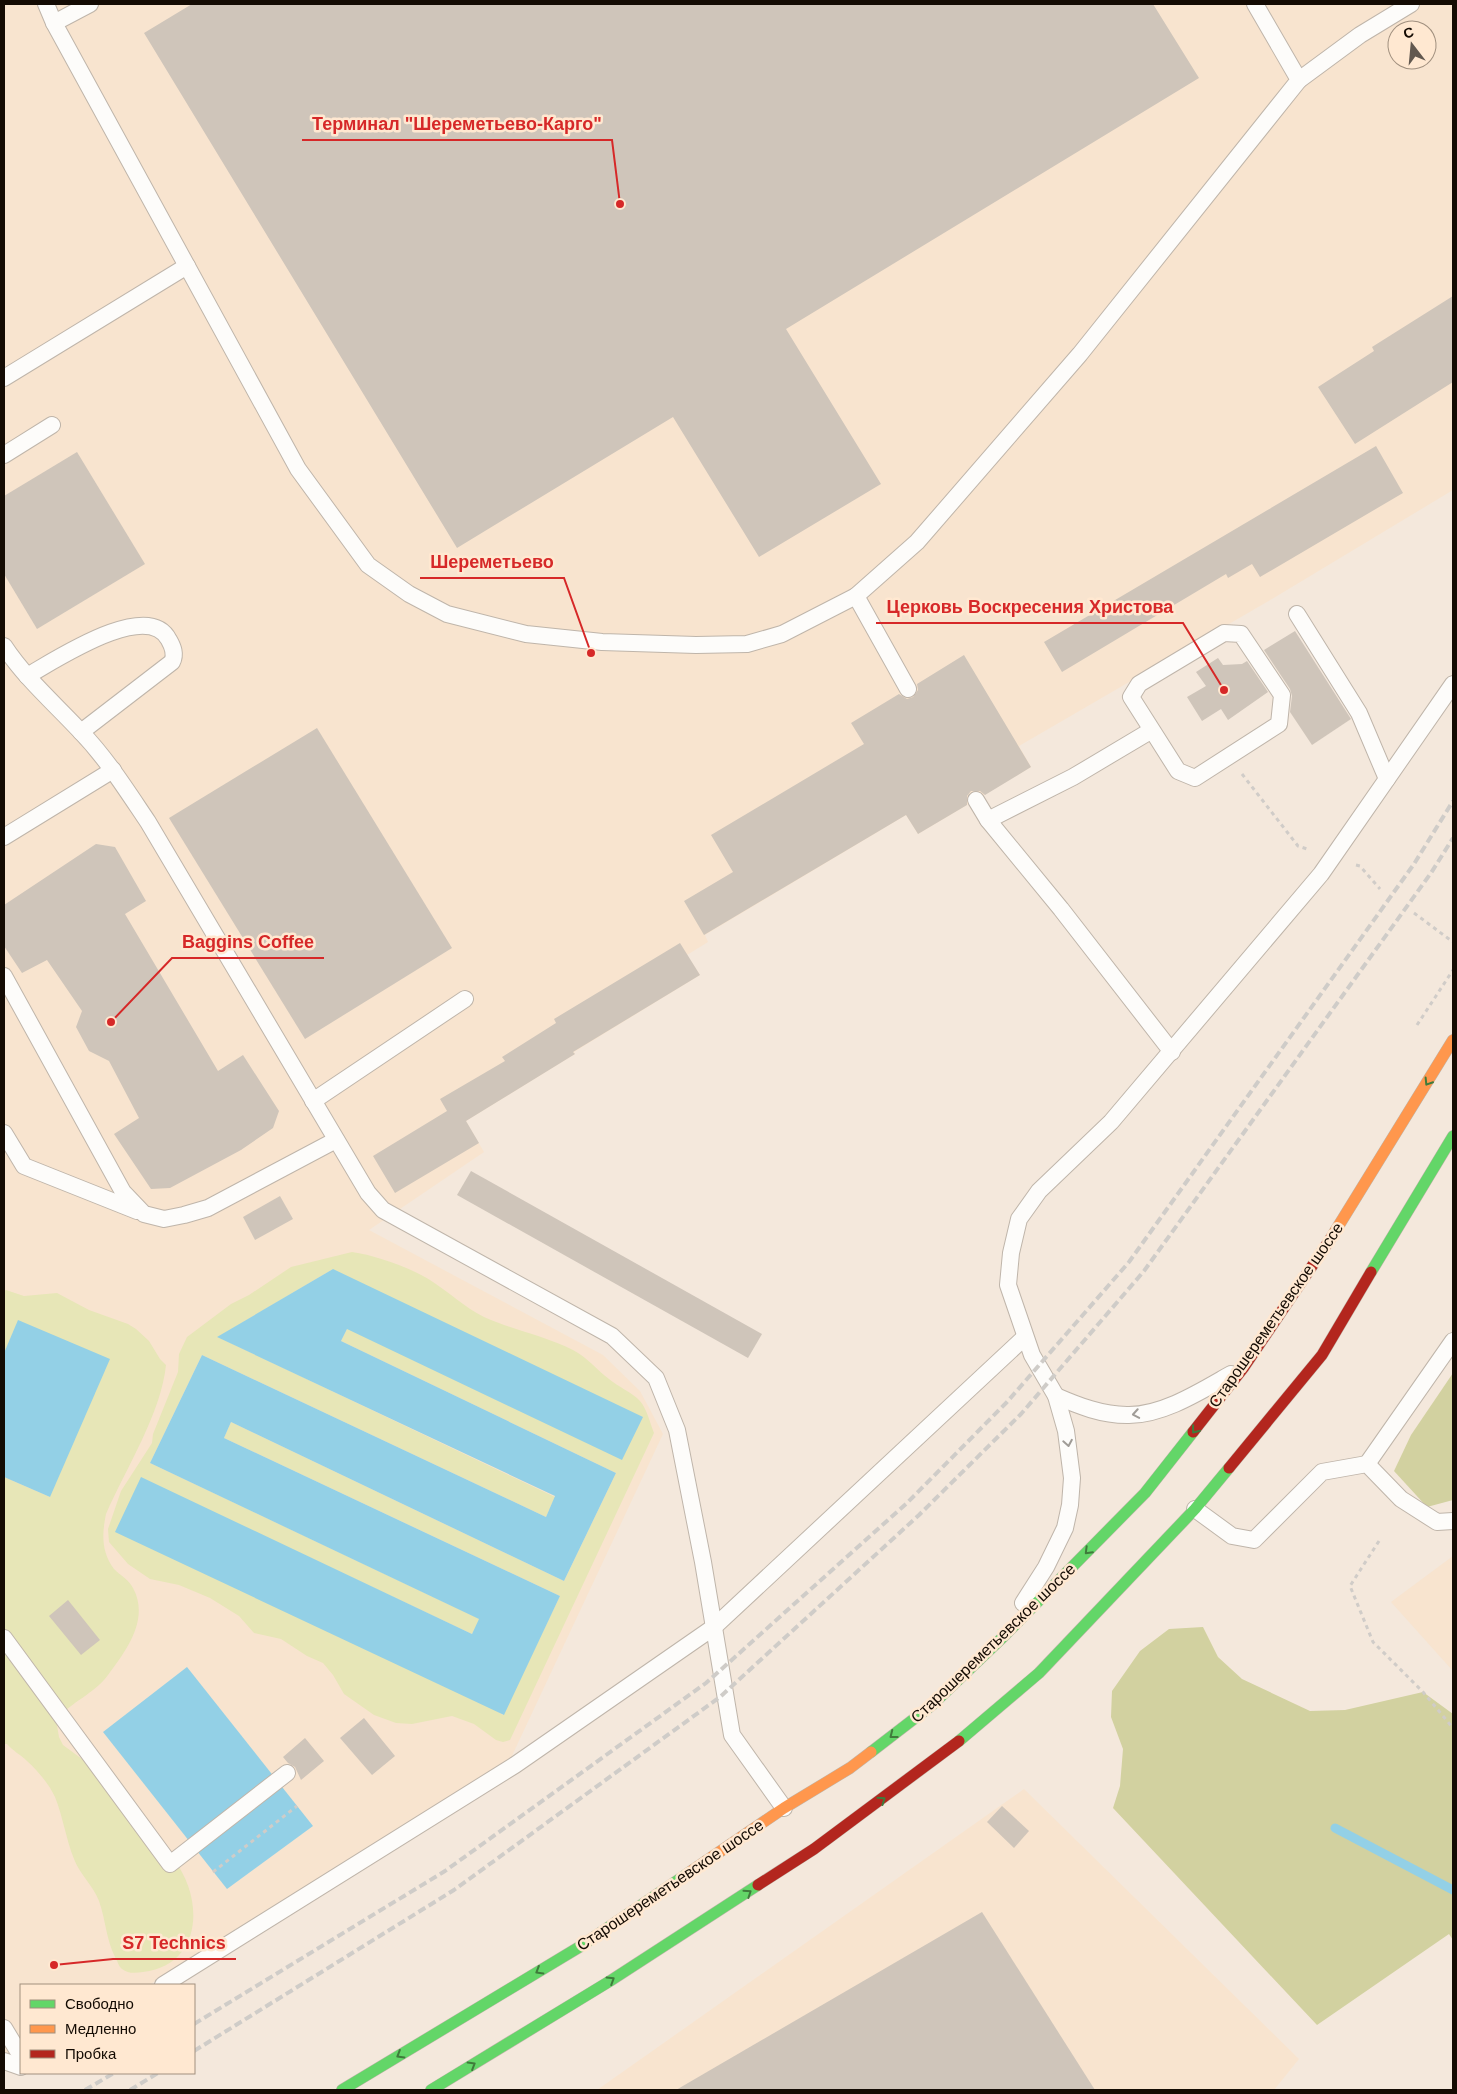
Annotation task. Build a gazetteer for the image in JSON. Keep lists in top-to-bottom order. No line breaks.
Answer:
{"streets":{"main road":["Старошереметьевское шоссе"]},"places":["Терминал \"Шереметьево-Карго\"","Шереметьево","Церковь Воскресения Христова","Baggins Coffee","S7 Technics"],"legend":["Свободно","Медленно","Пробка"],"north":"top"}
